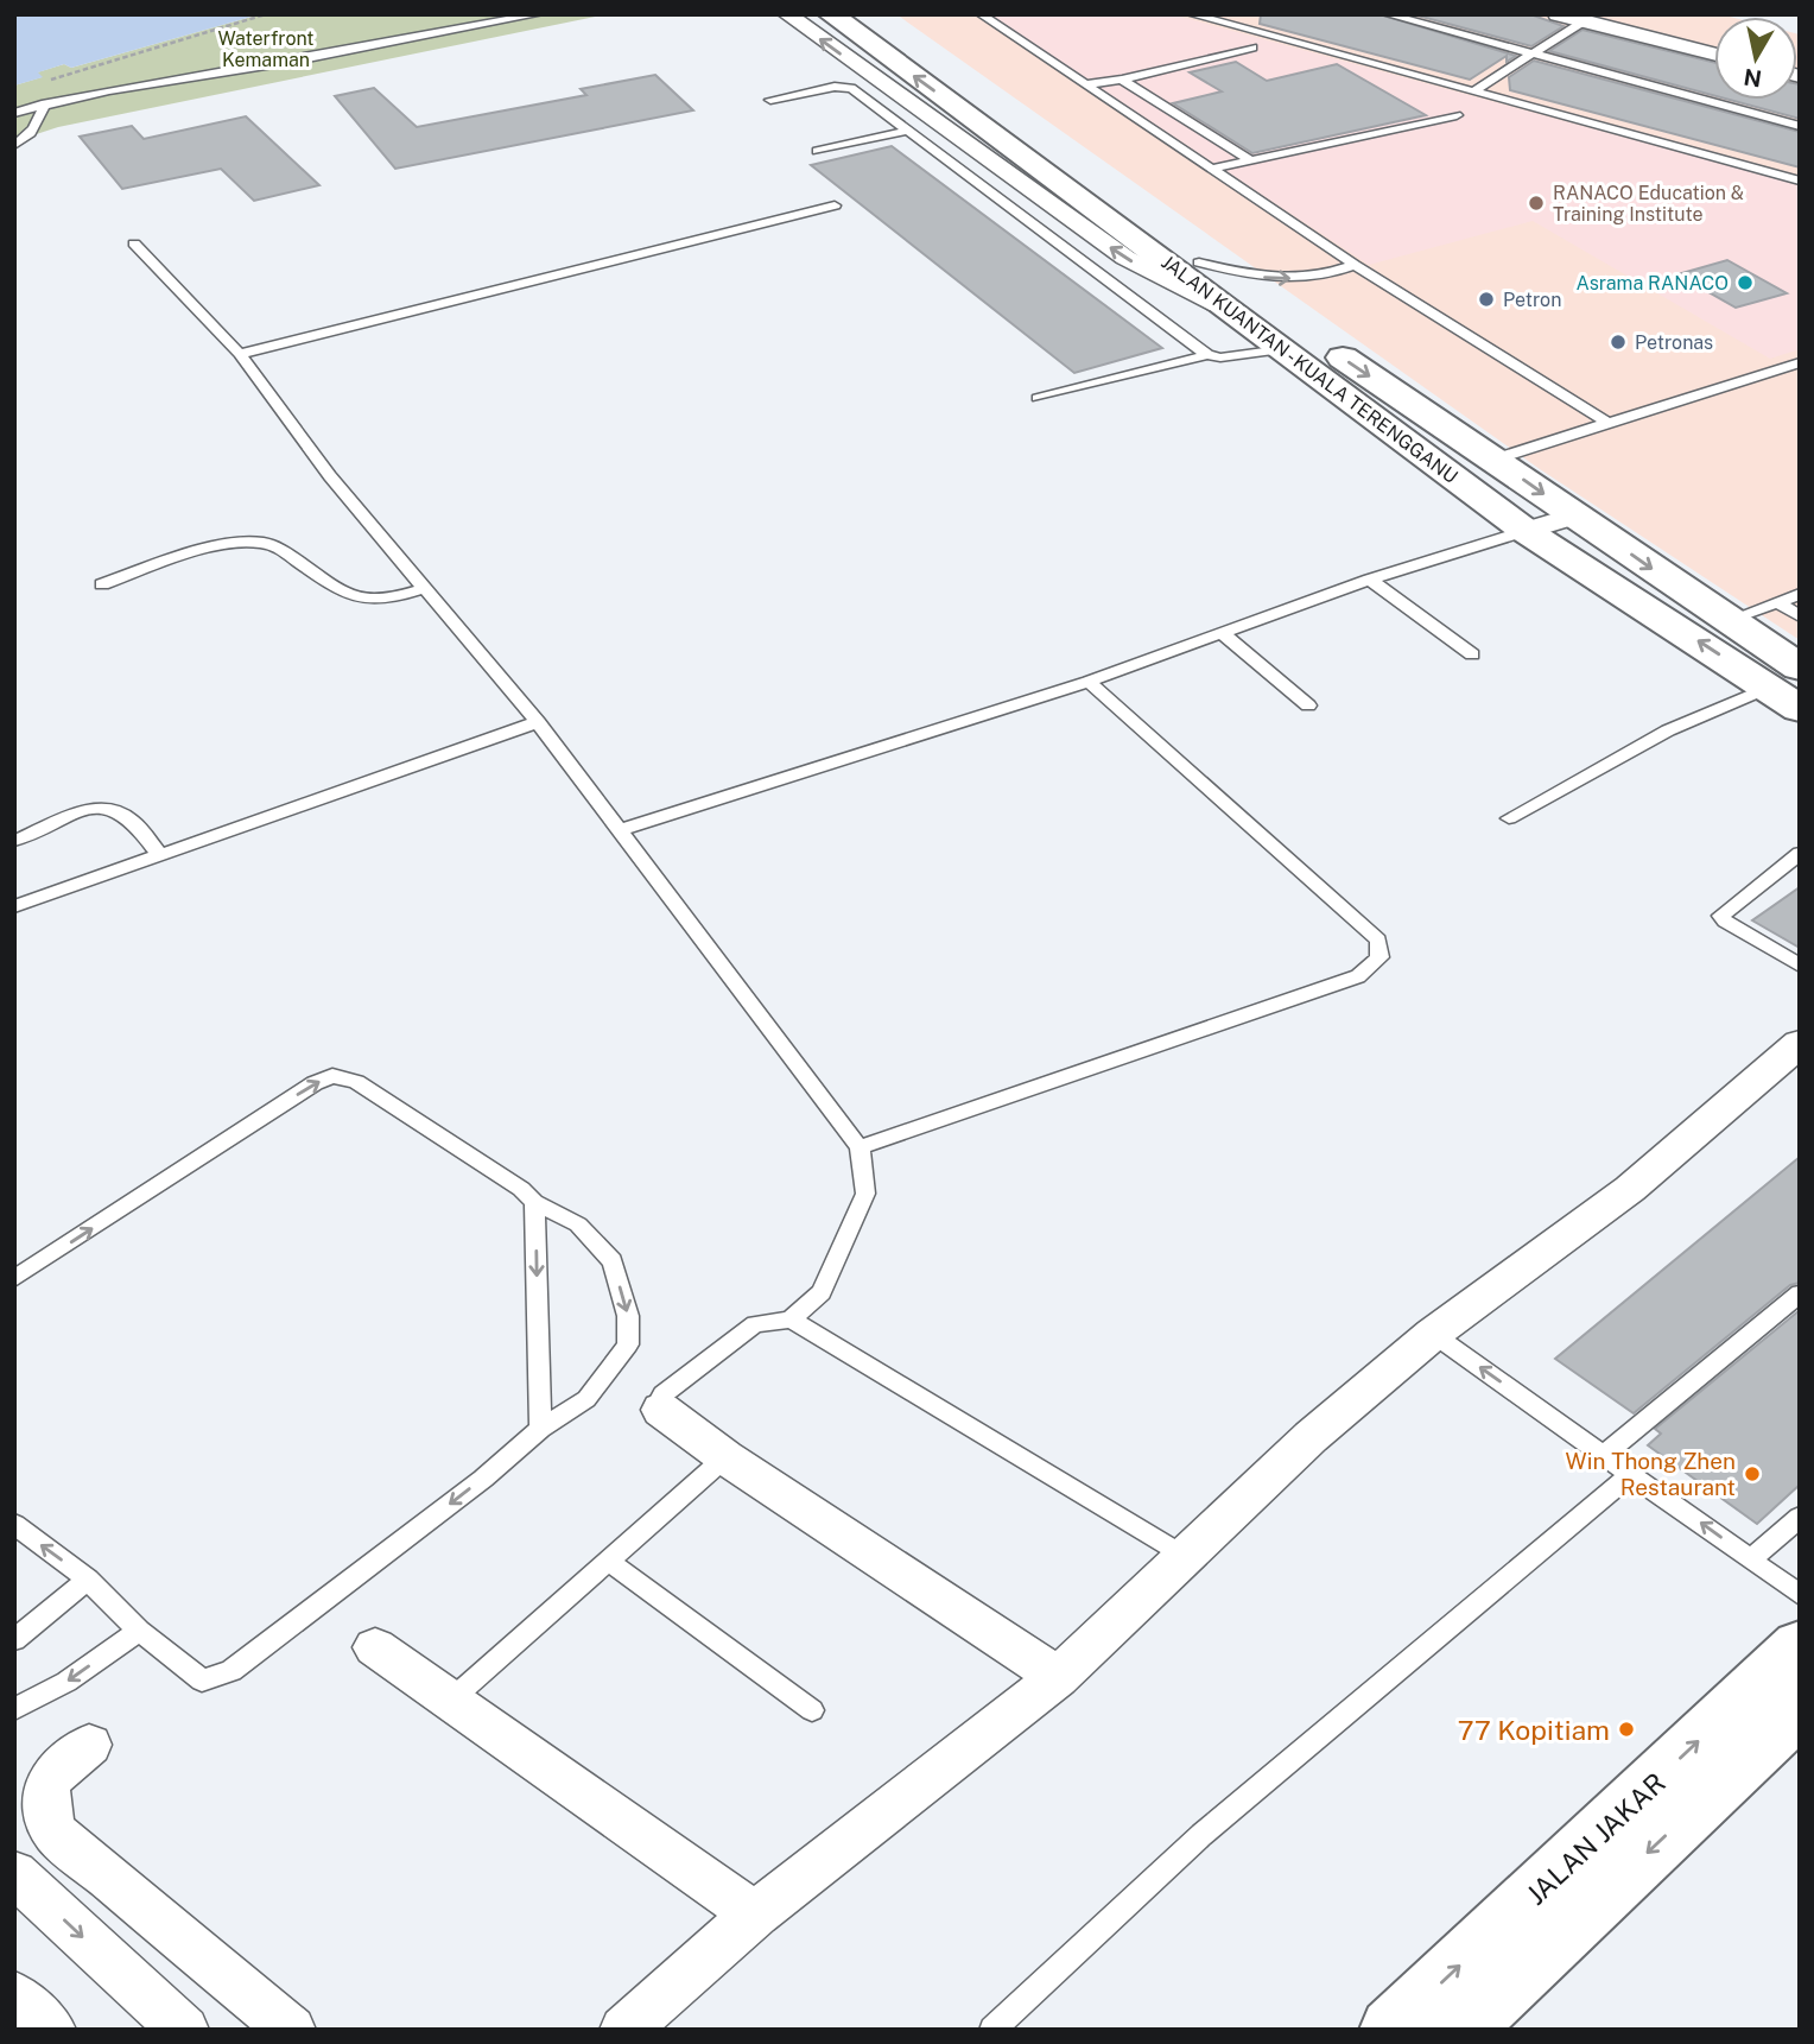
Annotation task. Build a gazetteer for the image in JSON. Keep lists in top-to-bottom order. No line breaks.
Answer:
{"streets":{"main road":["JALAN KUANTAN - KUALA TERENGGANU","JALAN JAKAR"]},"parks":["Waterfront Kemaman"],"places":["RANACO Education & Training Institute","Asrama RANACO","Petron","Petronas","Win Thong Zhen Restaurant","77 Kopitiam"],"north":"bottom"}
